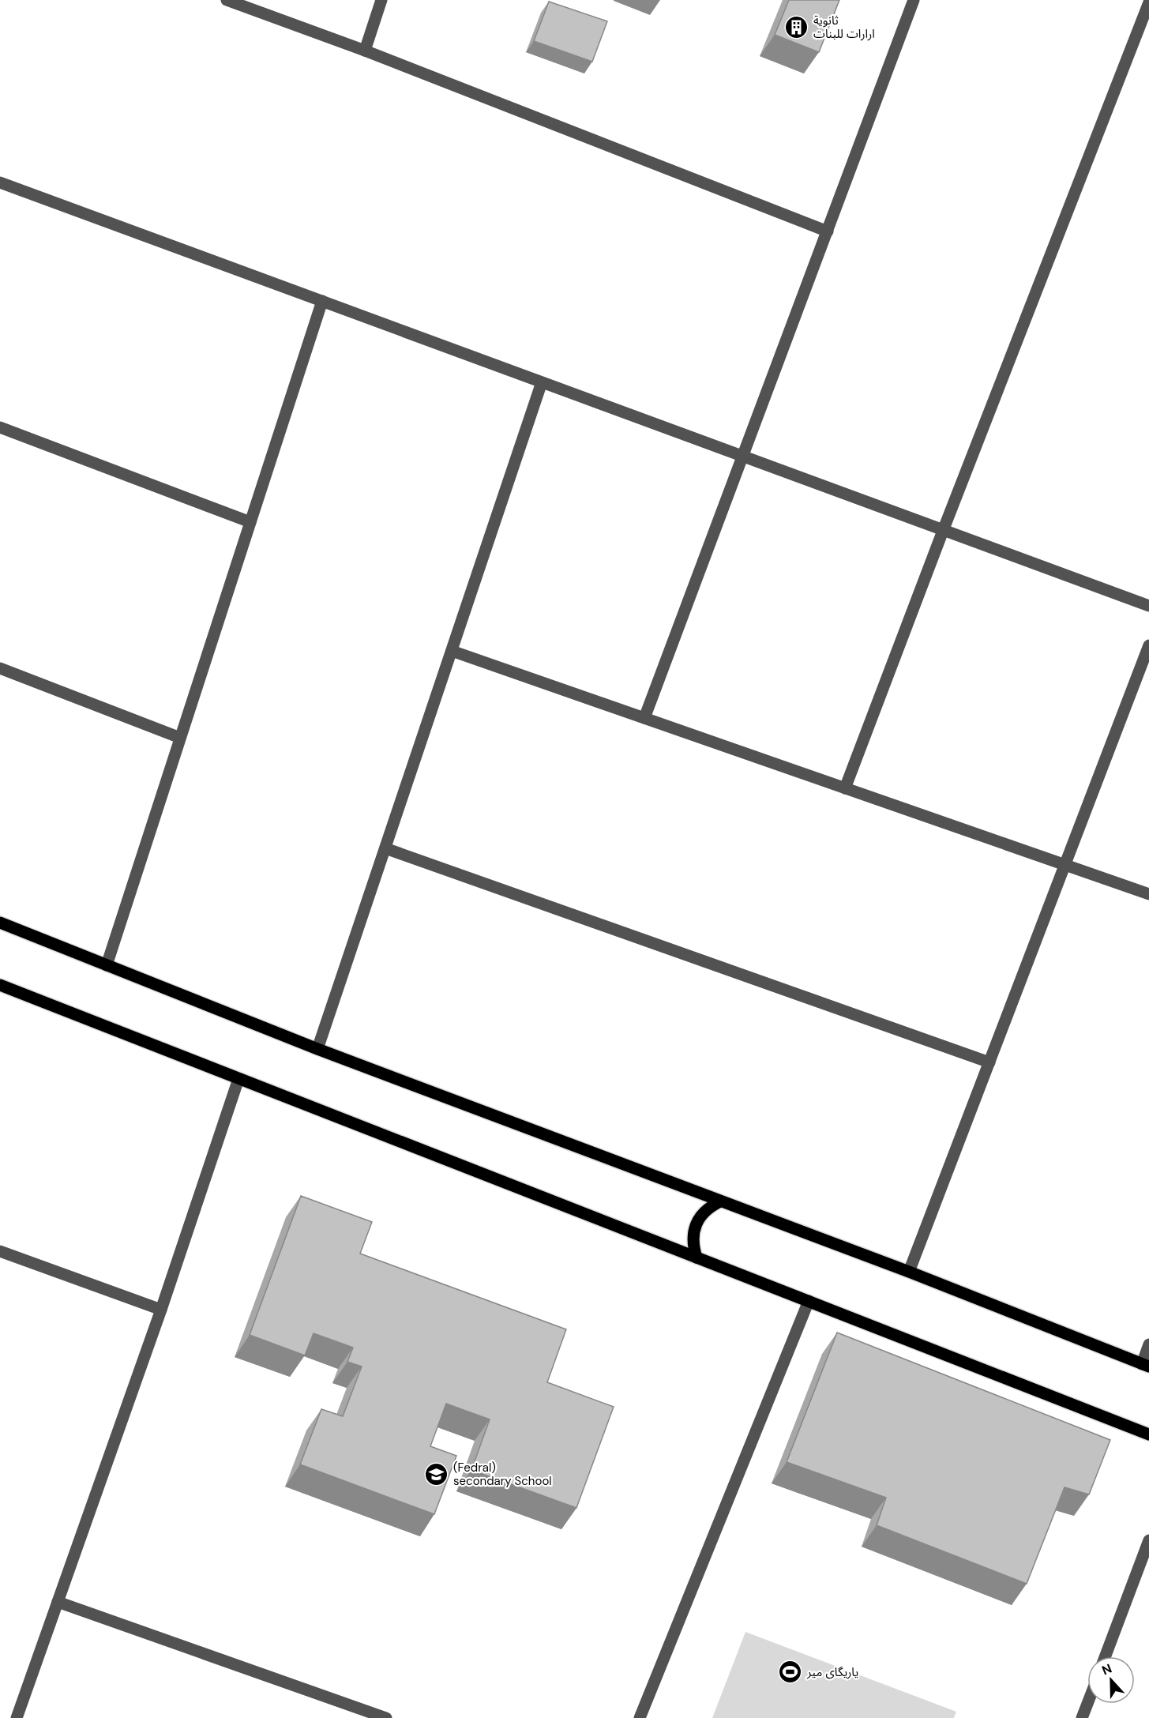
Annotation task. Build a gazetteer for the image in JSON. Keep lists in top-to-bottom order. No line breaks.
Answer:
{"places":{"building":["ثانوية ارارات للبنات"],"school or university":["(Fedral) secondary School"],"sports":["یاریگای میر"]},"north":"top"}
